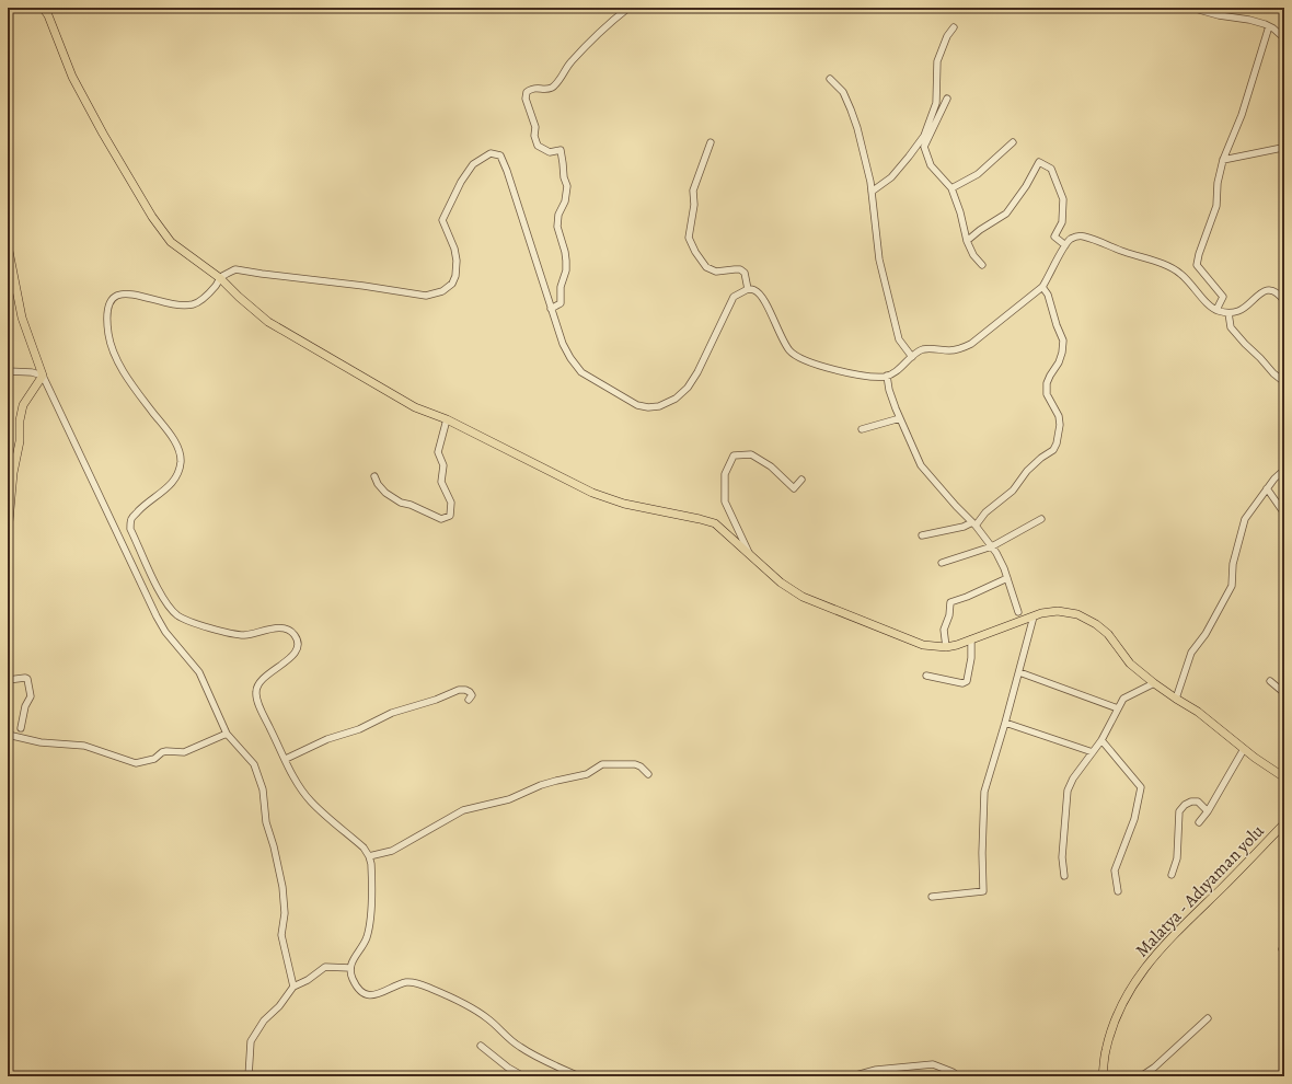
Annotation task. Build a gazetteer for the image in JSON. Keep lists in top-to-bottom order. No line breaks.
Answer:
{"streets":{"main road":["Malatya - Adıyaman yolu"]}}
